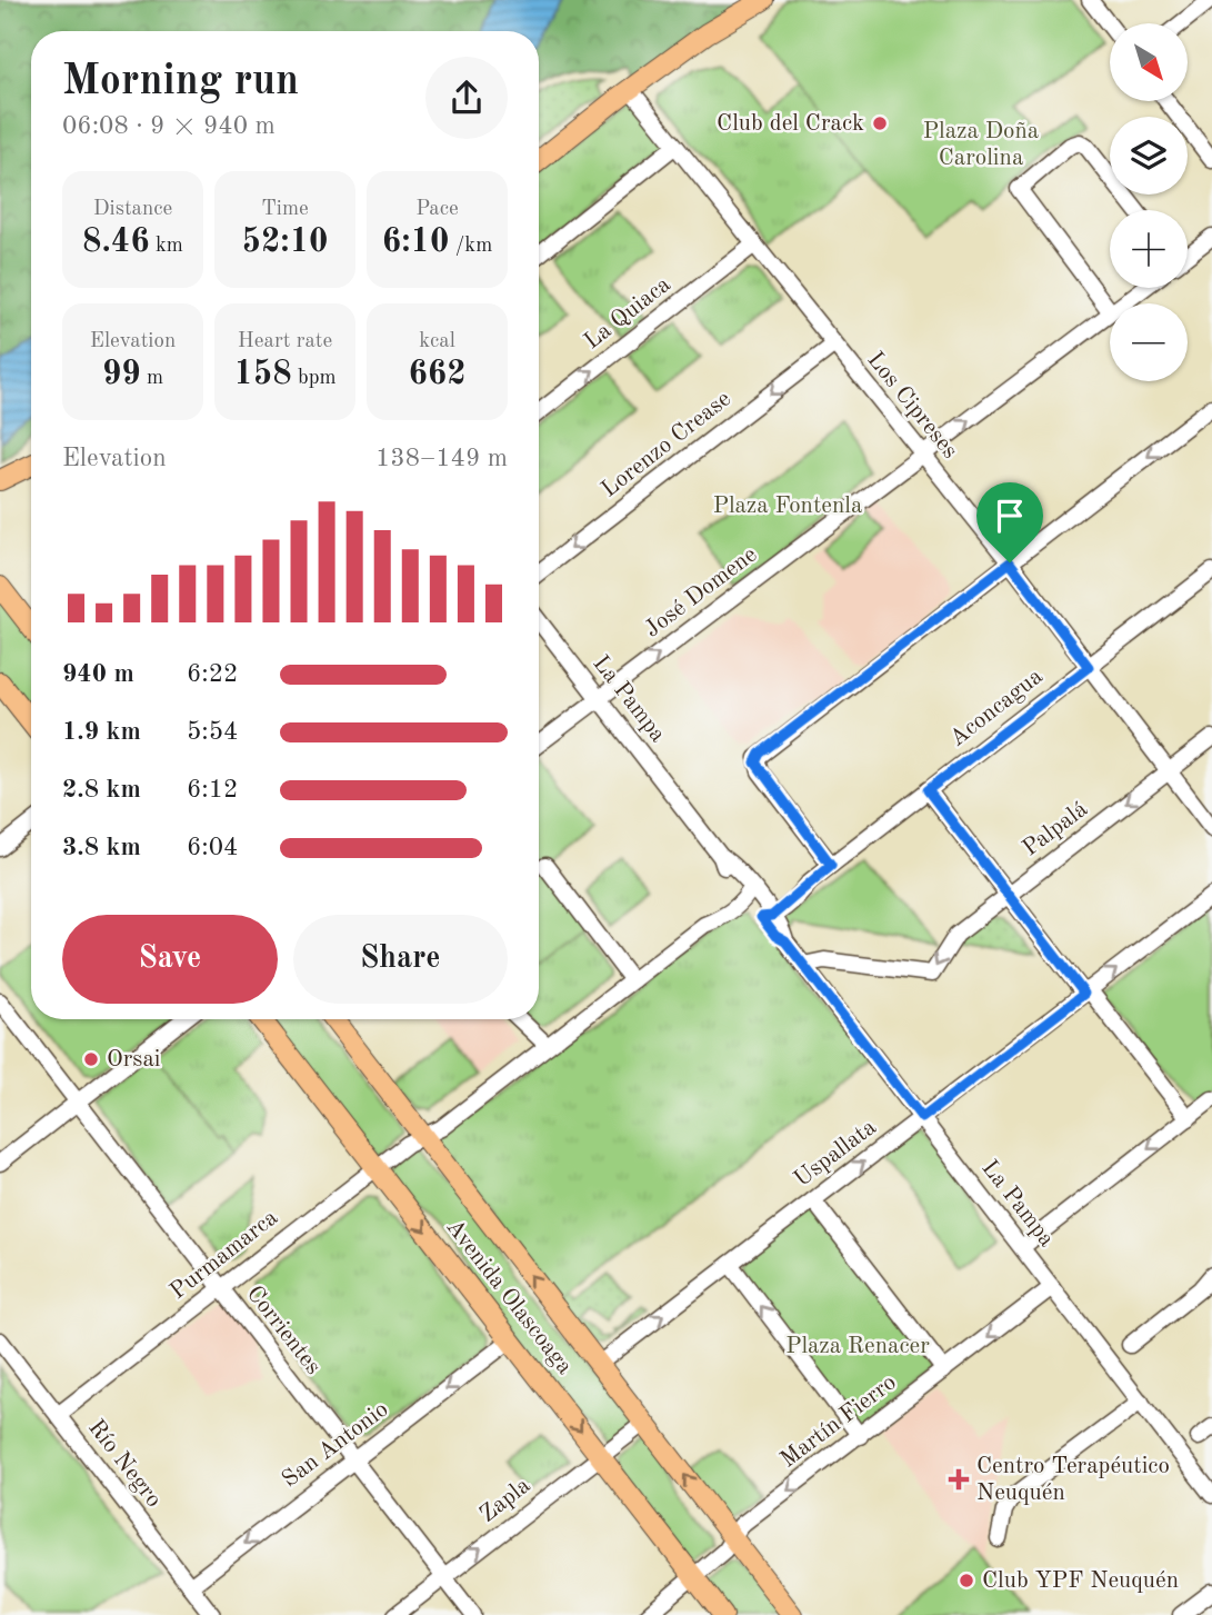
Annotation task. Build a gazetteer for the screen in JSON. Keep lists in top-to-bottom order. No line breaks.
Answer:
{"streets":{"main road":["Avenida Olascoaga"],"street":["La Quiaca","Los Cipreses","Lorenzo Crease","José Domene","La Pampa","Aconcagua","Palpalá","Uspallata","Purmamarca","Corrientes","Martín Fierro","San Antonio","Río Negro","Zapla"]},"crossings":[["La Quiaca","Los Cipreses"],["Los Cipreses","Lorenzo Crease"],["Los Cipreses","José Domene"],["Los Cipreses","Aconcagua"],["Los Cipreses","Palpalá"],["José Domene","La Pampa"],["La Pampa","Aconcagua"],["La Pampa","Palpalá"],["La Pampa","Uspallata"],["La Pampa","Martín Fierro"],["Uspallata","Avenida Olascoaga"],["Purmamarca","Avenida Olascoaga"],["Purmamarca","Corrientes"],["Purmamarca","Río Negro"],["Avenida Olascoaga","Martín Fierro"],["Avenida Olascoaga","San Antonio"],["Avenida Olascoaga","Zapla"],["Corrientes","San Antonio"],["Corrientes","Zapla"],["San Antonio","Río Negro"]],"one_way":["Lorenzo Crease","Palpalá","Uspallata","Martín Fierro","San Antonio","Zapla"],"parks":["Plaza Doña Carolina","Plaza Fontenla","Plaza Renacer"],"places":{"other":["Club del Crack","Orsai","Club YPF Neuquén"],"health":["Centro Terapéutico Neuquén"]},"north":"bottom right","page":{"map_buttons":["+","−"],"heading":["Morning run","06:08 · 9 × 940 m"],"stats":[["Distance","8.46 km"],["Time","52:10"],["Pace","6:10 /km"],["Elevation","99 m"],["Heart rate","158 bpm"],["kcal","662"]],"chart":["Elevation","138–149 m"],"list":[{"name":"940 m","note":"6:22"},{"name":"1.9 km","note":"5:54"},{"name":"2.8 km","note":"6:12"},{"name":"3.8 km","note":"6:04"}],"buttons":["Save","Share"]}}
